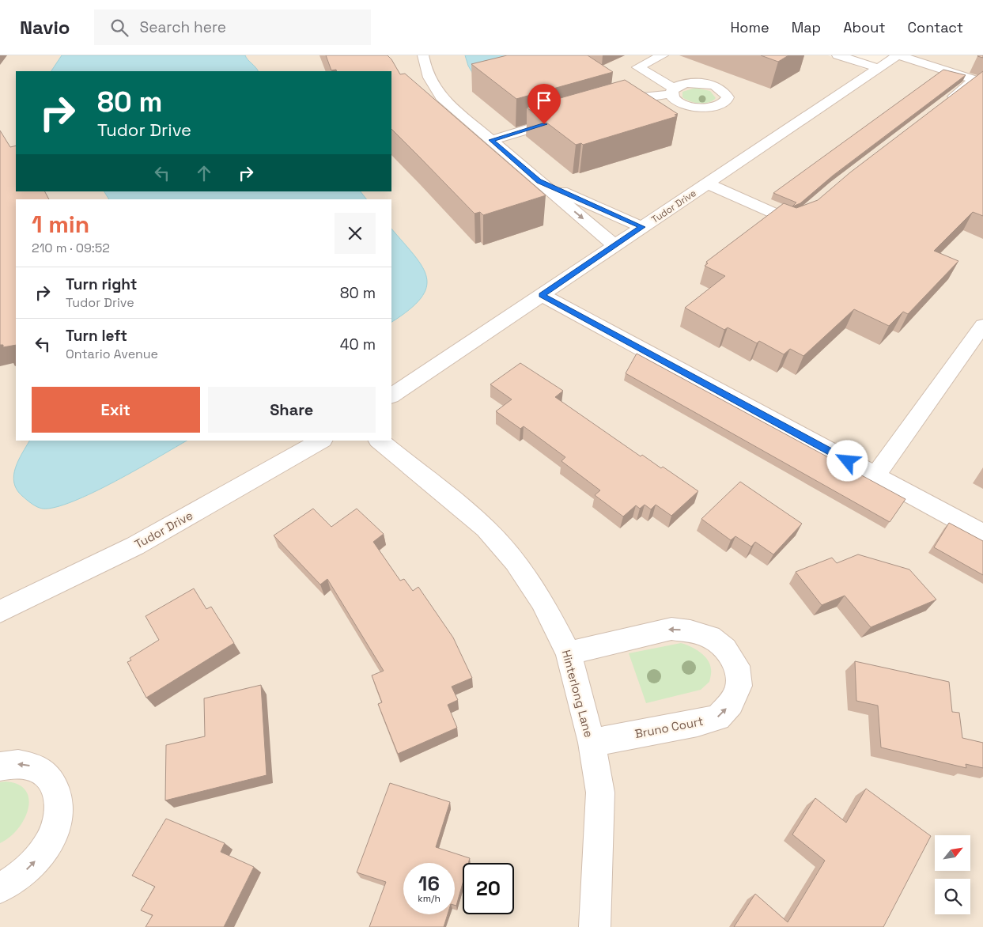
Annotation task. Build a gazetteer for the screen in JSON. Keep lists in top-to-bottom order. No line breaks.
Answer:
{"streets":{"street":["Tudor Drive","Hinterlong Lane","Bruno Court"]},"crossings":[["Hinterlong Lane","Bruno Court"]],"north":"top right","page":{"header":"Navio","search":"Search here","nav":["Home","Map","About","Contact"],"turn":["80 m","Tudor Drive"],"heading":["1 min","210 m · 09:52"],"list":[{"name":"Turn right","note":"Tudor Drive","value":"80 m"},{"name":"Turn left","note":"Ontario Avenue","value":"40 m"}],"buttons":["Exit","Share"],"speed":"16 km/h","limit":"20"}}
